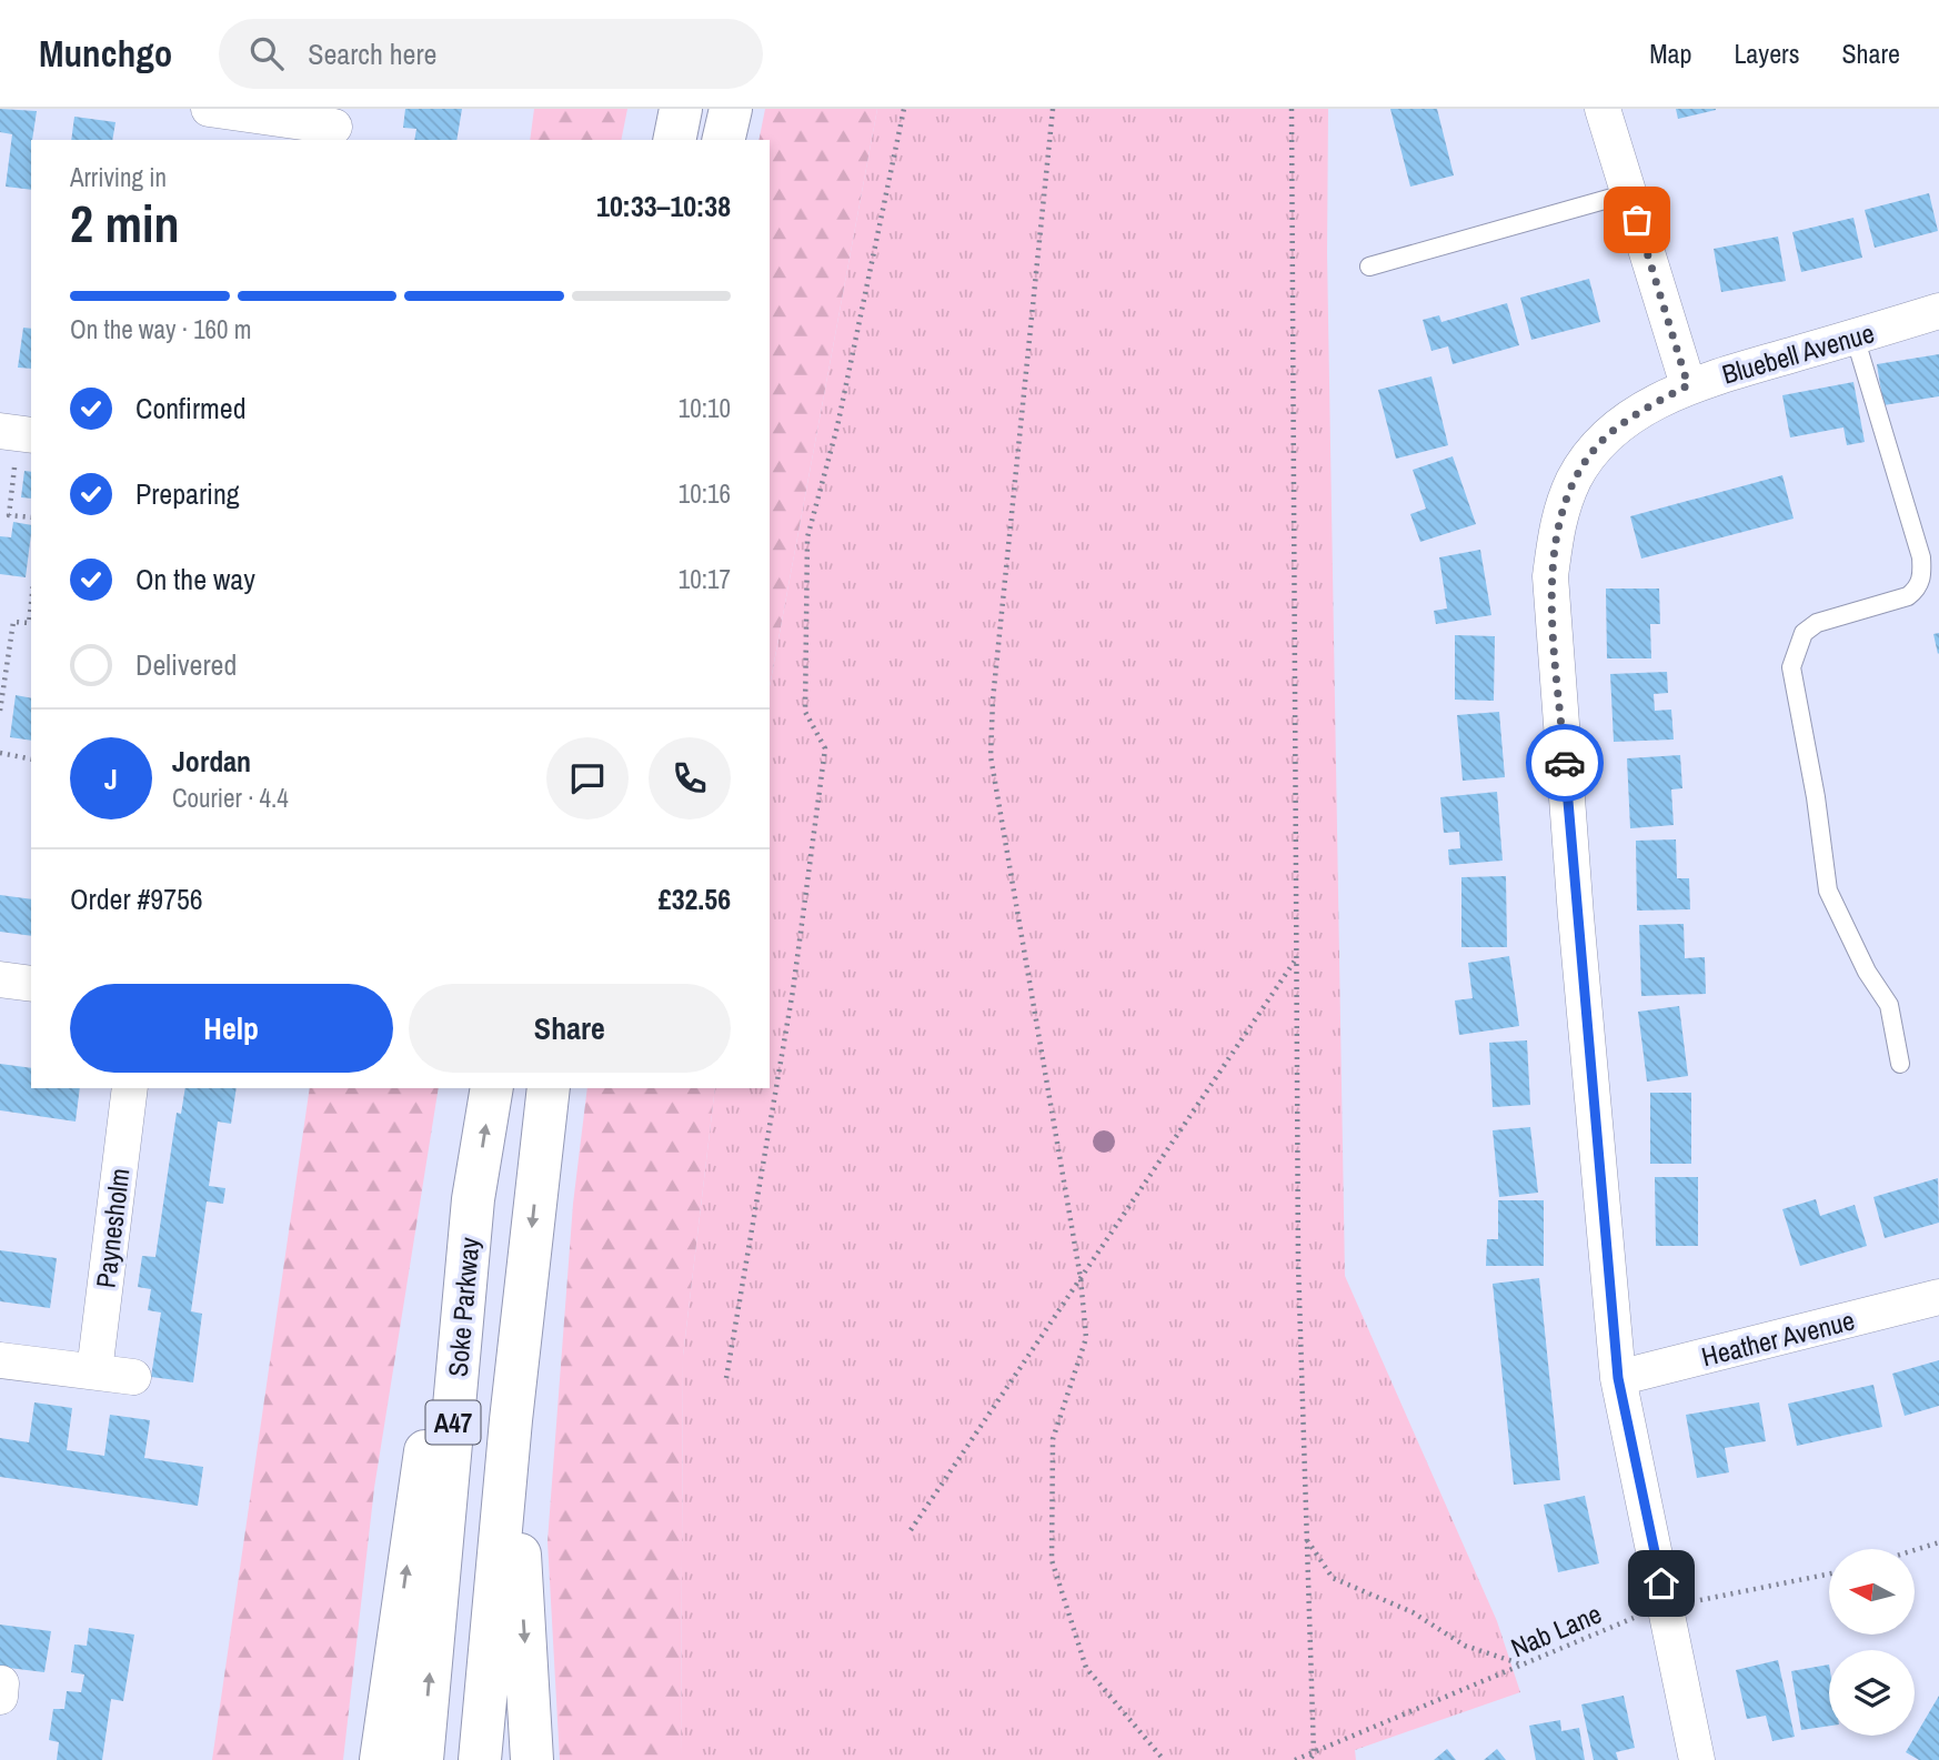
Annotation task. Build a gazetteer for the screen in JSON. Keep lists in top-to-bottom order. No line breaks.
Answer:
{"streets":{"highway":["Soke Parkway","A47"],"street":["Bluebell Avenue","Paynesholm","Heather Avenue"],"path":["Nab Lane"]},"crossings":[["Bluebell Avenue","Heather Avenue"],["Bluebell Avenue","Nab Lane"],["Soke Parkway","A47"]],"north":"left","page":{"header":"Munchgo","search":"Search here","nav":["Map","Layers","Share"],"heading":["2 min","Arriving in","10:33–10:38"],"panel":["Jordan","Courier · 4.4","Order #9756","£32.56"],"bar":"On the way · 160 m","list":[["Confirmed","10:10"],["Preparing","10:16"],["On the way","10:17"],"Delivered"],"round":"J","buttons":["Help","Share"]}}
